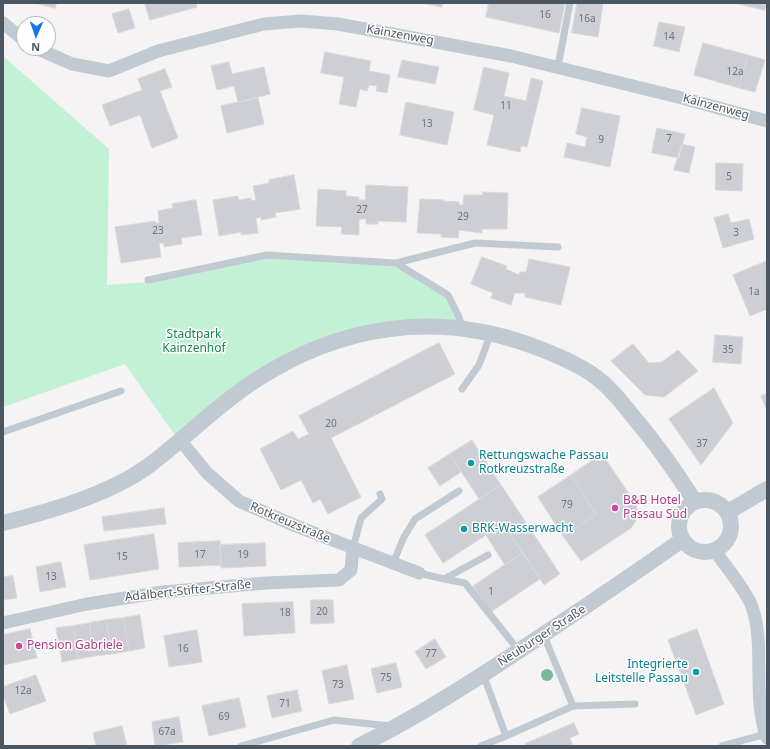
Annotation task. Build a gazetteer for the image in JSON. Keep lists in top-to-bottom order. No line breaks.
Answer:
{"streets":{"street":["Kainzenweg","Rotkreuzstraße","Adalbert-Stifter-Straße","Neuburger Straße"]},"crossings":[["Rotkreuzstraße","Adalbert-Stifter-Straße"]],"parks":["Stadtpark Kainzenhof"],"places":["Rettungswache Passau Rotkreuzstraße","B&B Hotel Passau Süd","BRK-Wasserwacht","Pension Gabriele","Integrierte Leitstelle Passau"],"house_numbers":["16","16a","14","12a","11","13","7","9","5","27","29","23","3","1a","35","20","37","79","17","19","15","13","1","20","18","16","77","75","73","12a","71","69","67a"],"north":"bottom"}
